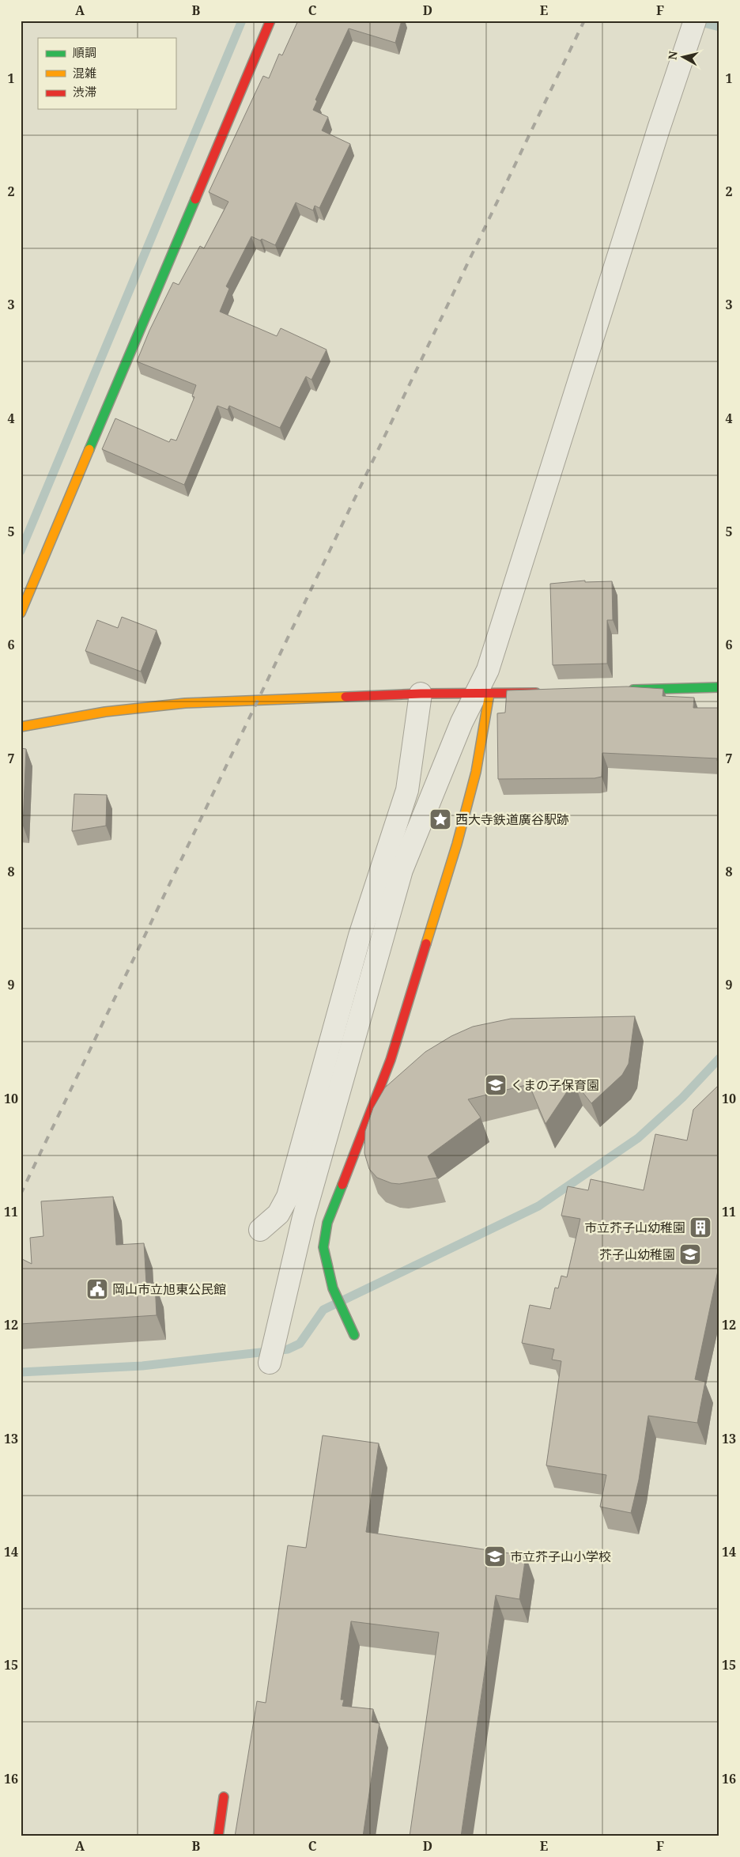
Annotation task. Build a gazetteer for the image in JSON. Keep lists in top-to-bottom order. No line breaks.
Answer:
{"places":{"place":["西大寺鉄道廣谷駅跡"],"school or university":["くまの子保育園","芥子山幼稚園","市立芥子山小学校"],"building":["市立芥子山幼稚園"],"public building":["岡山市立旭東公民館"]},"legend":["順調","混雑","渋滞"],"north":"left","grid":{"columns":["A","B","C","D","E","F"],"rows":["1","2","3","4","5","6","7","8","9","10","11","12","13","14","15","16"]}}
